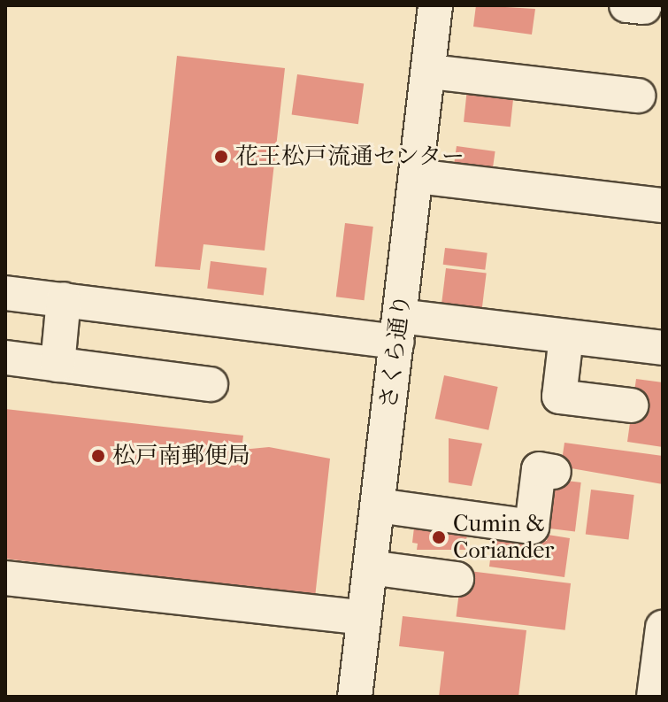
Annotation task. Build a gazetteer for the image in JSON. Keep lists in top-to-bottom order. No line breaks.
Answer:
{"streets":{"street":["さくら通り"]},"places":["花王松戸流通センター","松戸南郵便局","Cumin & Coriander"]}
